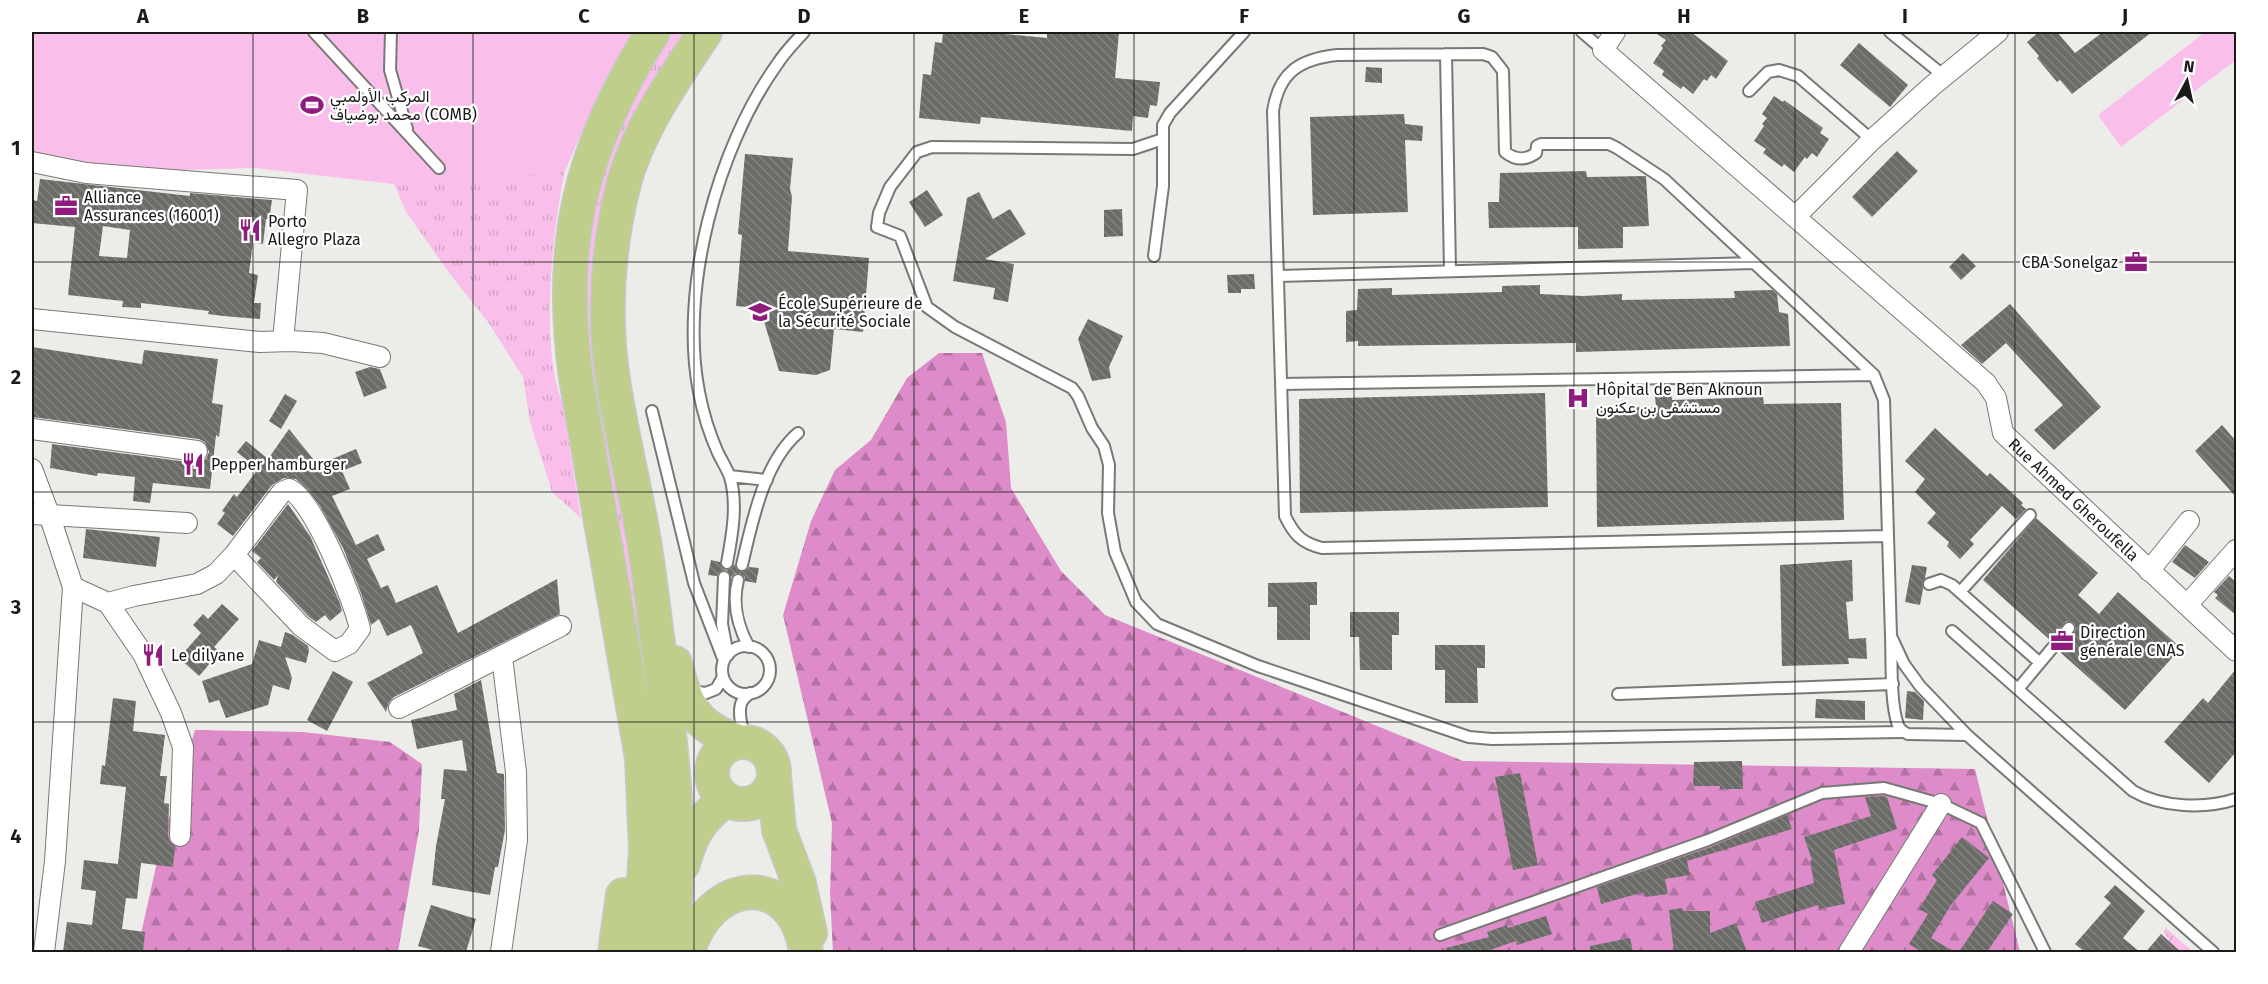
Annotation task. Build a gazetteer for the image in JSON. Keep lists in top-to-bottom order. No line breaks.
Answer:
{"streets":{"street":["Rue Ahmed Gheroufella"]},"places":{"sports":["المركب الأولمبي محمد بوضياف (COMB)"],"office":["Alliance Assurances (16001)","CBA Sonelgaz","Direction générale CNAS"],"restaurant":["Porto Allegro Plaza","Pepper hamburger","Le dilyane"],"school or university":["École Supérieure de la Sécurité Sociale"],"hospital":["Hôpital de Ben Aknoun مستشفى بن عكنون"]},"north":"top","grid":{"columns":["A","B","C","D","E","F","G","H","I","J"],"rows":["1","2","3","4"]}}
